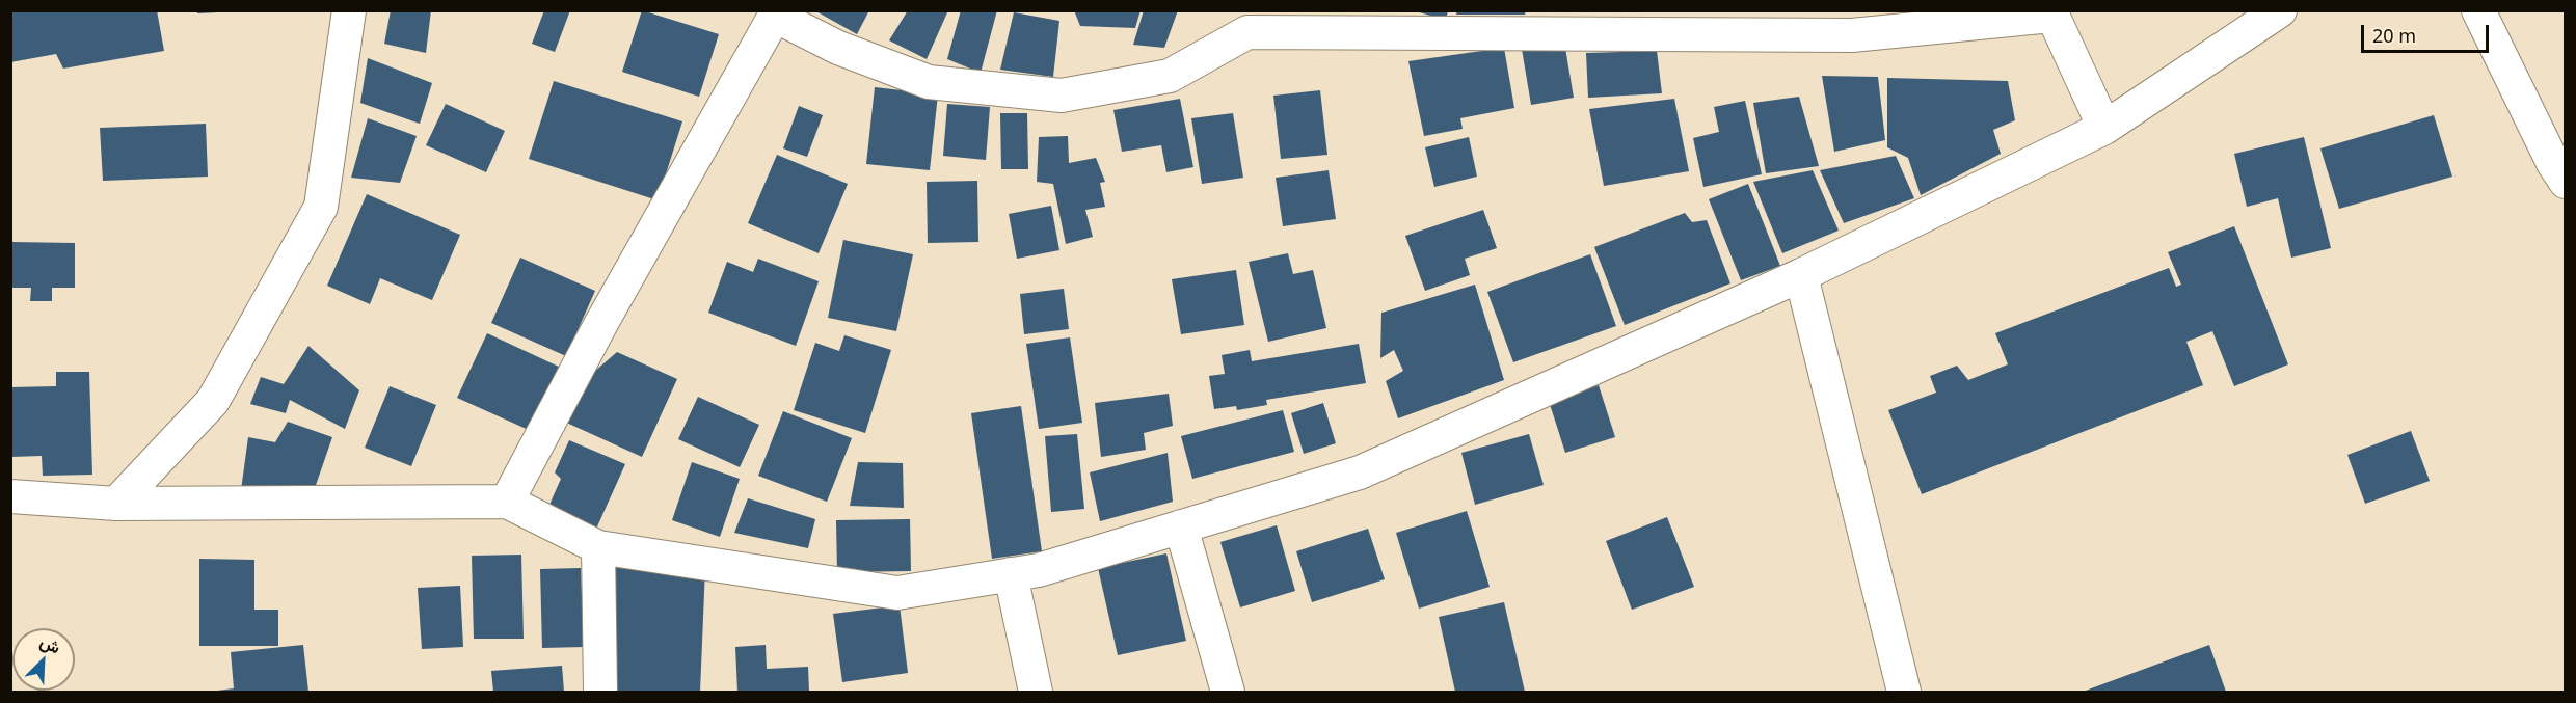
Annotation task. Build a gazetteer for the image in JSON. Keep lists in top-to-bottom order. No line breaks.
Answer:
{"scale_bar":"20 m","north":"top right"}
